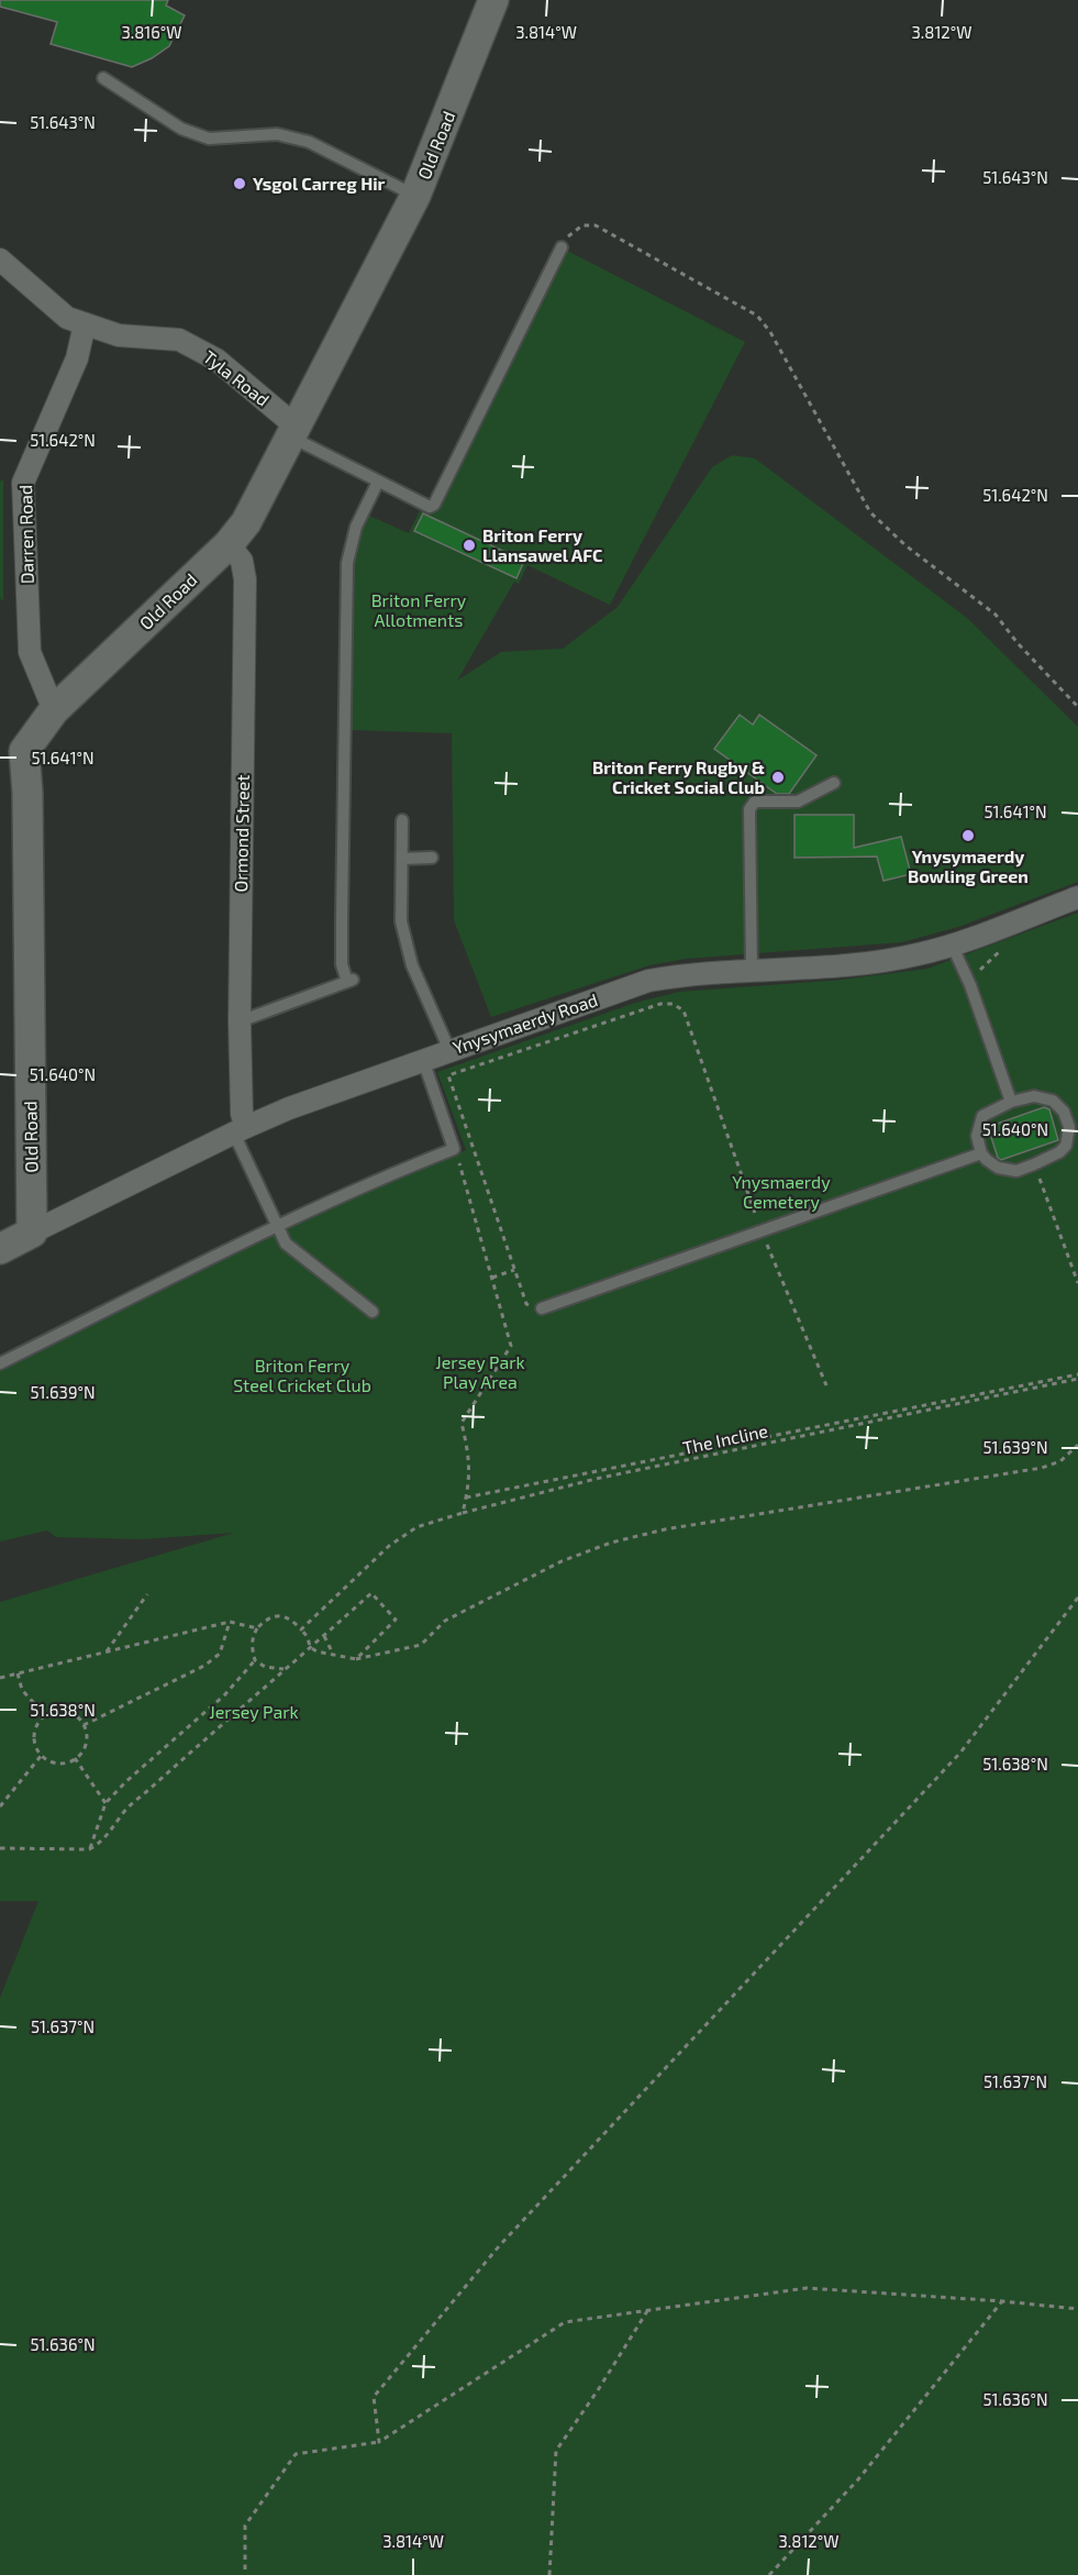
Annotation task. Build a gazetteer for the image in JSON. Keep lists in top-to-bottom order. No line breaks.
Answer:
{"streets":{"street":["Old Road","Tyla Road","Darren Road","Ormond Street","Ynysymaerdy Road"],"path":["The Incline"]},"crossings":[["Old Road","Tyla Road"],["Old Road","Darren Road"],["Old Road","Ormond Street"],["Old Road","Ynysymaerdy Road"],["Tyla Road","Darren Road"],["Ormond Street","Ynysymaerdy Road"]],"parks":["Briton Ferry Allotments","Ynysmaerdy Cemetery","Jersey Park Play Area","Briton Ferry Steel Cricket Club","Jersey Park"],"places":["Ysgol Carreg Hir","Briton Ferry Llansawel AFC","Briton Ferry Rugby & Cricket Social Club","Ynysymaerdy Bowling Green"],"coordinates":["3.816°W","3.814°W","3.812°W","51.643°N","51.642°N","51.641°N","51.640°N","51.639°N","51.638°N","51.637°N","51.636°N"]}
